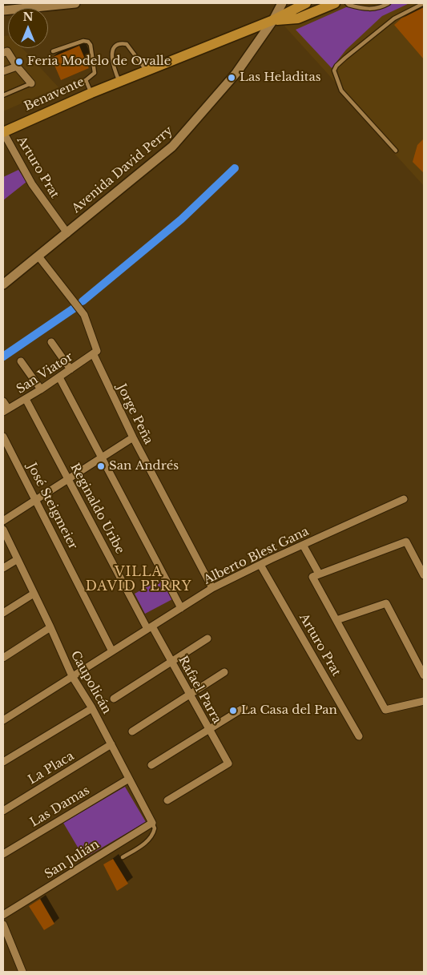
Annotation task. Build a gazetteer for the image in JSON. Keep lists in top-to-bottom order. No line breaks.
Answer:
{"streets":{"main road":["Benavente","Avenida David Perry"],"street":["Arturo Prat","San Viator","Jorge Peña","José Steigmeier","Reginaldo Uribe","Alberto Blest Gana","Caupolicán","Rafael Parra","La Placa","Las Damas","San Julián"]},"crossings":[["Benavente","Arturo Prat"],["Benavente","Avenida David Perry"],["Arturo Prat","Avenida David Perry"],["Arturo Prat","Alberto Blest Gana"],["Avenida David Perry","Jorge Peña"],["San Viator","Jorge Peña"],["San Viator","Reginaldo Uribe"],["Jorge Peña","Alberto Blest Gana"],["José Steigmeier","Alberto Blest Gana"],["Reginaldo Uribe","Alberto Blest Gana"],["Reginaldo Uribe","Rafael Parra"],["Alberto Blest Gana","Caupolicán"],["Alberto Blest Gana","Rafael Parra"],["Caupolicán","La Placa"],["Caupolicán","Las Damas"],["Caupolicán","San Julián"]],"districts":["VILLA DAVID PERRY"],"places":["Feria Modelo de Ovalle","Las Heladitas","San Andrés","La Casa del Pan"],"north":"top"}
